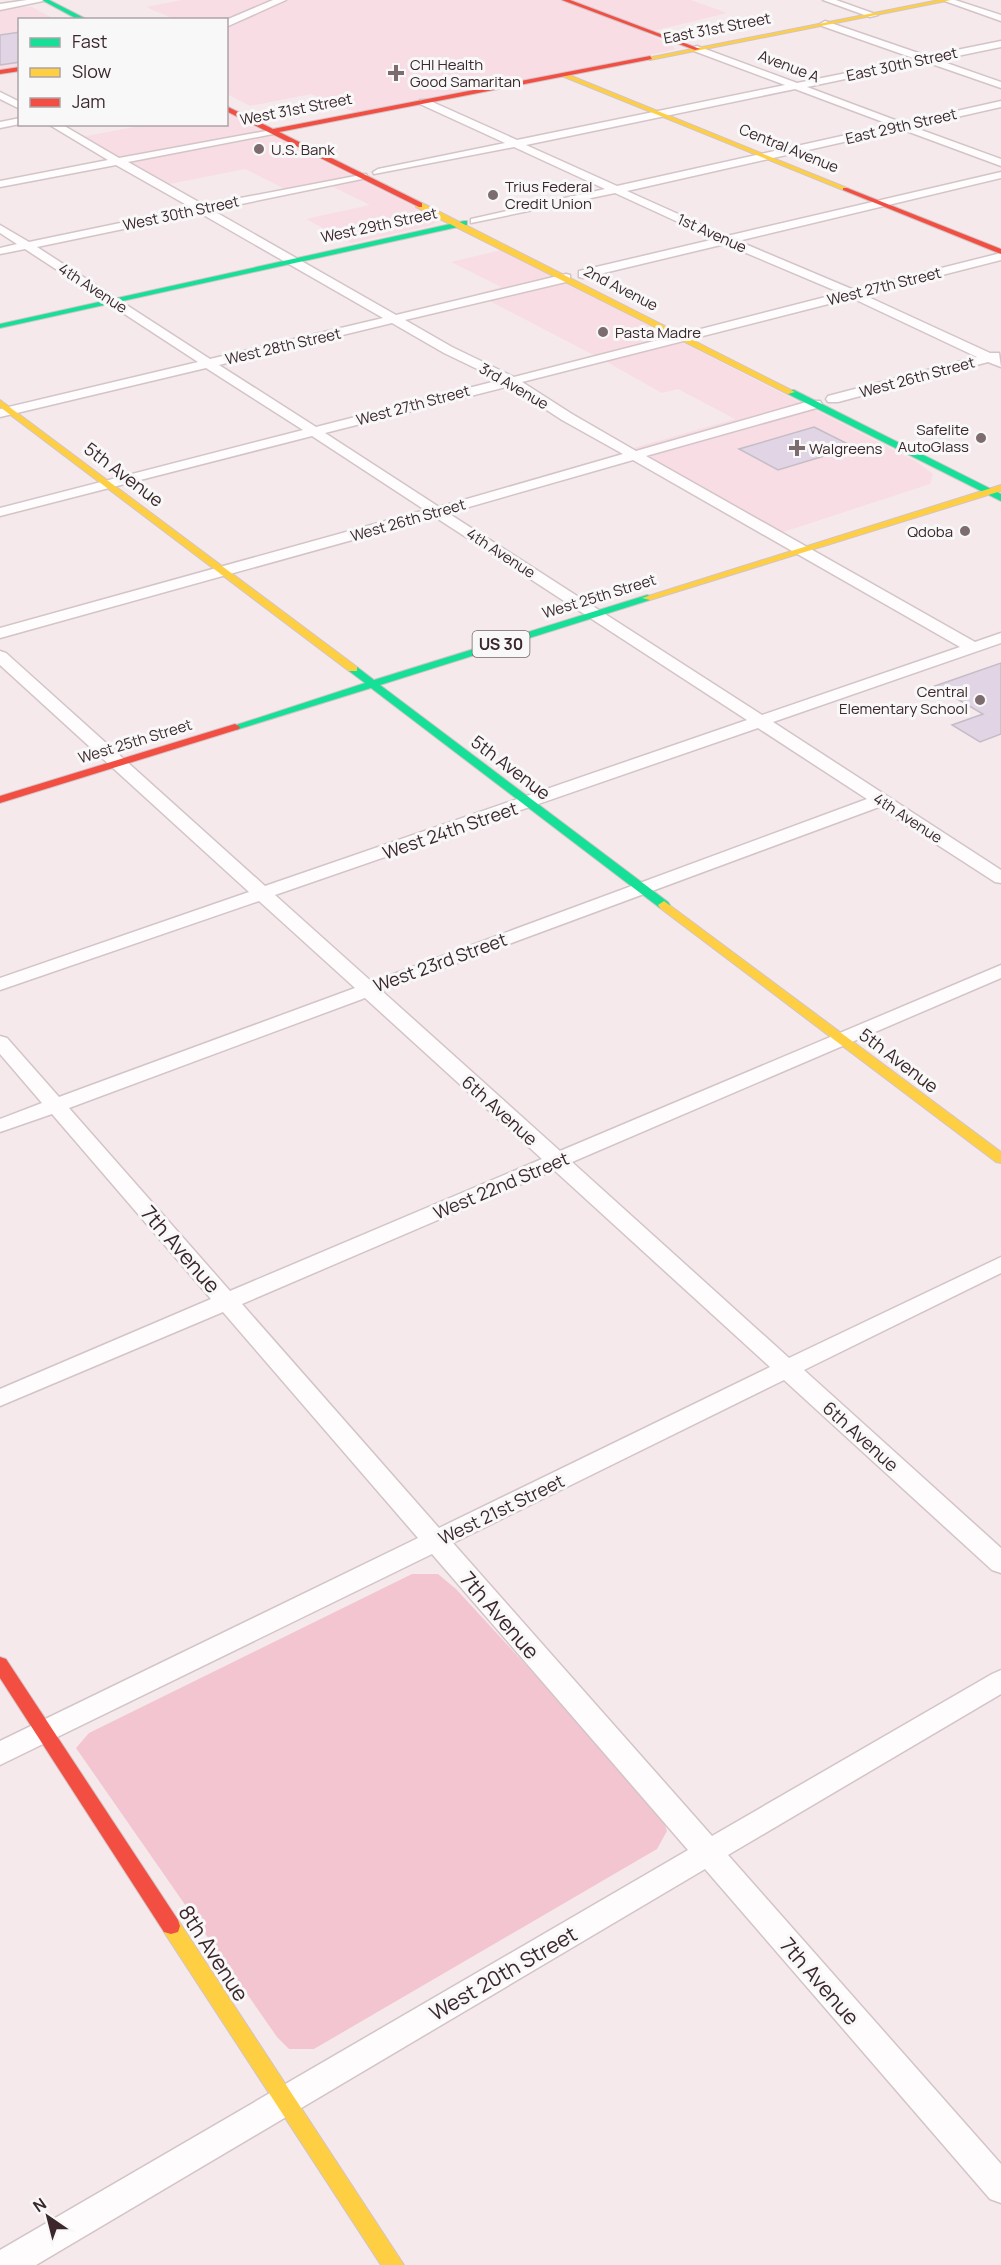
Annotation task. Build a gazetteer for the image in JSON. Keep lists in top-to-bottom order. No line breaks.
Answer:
{"streets":{"street":["East 31st Street","East 30th Street","Avenue A","West 31st Street","East 29th Street","Central Avenue","West 30th Street","West 29th Street","1st Avenue","West 27th Street","4th Avenue","2nd Avenue","West 28th Street","West 26th Street","3rd Avenue","5th Avenue","West 25th Street","US 30","West 24th Street","West 23rd Street","6th Avenue","West 22nd Street","7th Avenue","West 21st Street","8th Avenue","West 20th Street"]},"crossings":[["East 31st Street","Avenue A"],["East 31st Street","West 31st Street"],["East 31st Street","Central Avenue"],["East 30th Street","Avenue A"],["East 30th Street","Central Avenue"],["Avenue A","East 29th Street"],["West 31st Street","Central Avenue"],["West 31st Street","1st Avenue"],["West 31st Street","2nd Avenue"],["West 31st Street","3rd Avenue"],["East 29th Street","Central Avenue"],["East 29th Street","West 29th Street"],["Central Avenue","West 29th Street"],["Central Avenue","West 27th Street"],["West 30th Street","4th Avenue"],["West 30th Street","2nd Avenue"],["West 30th Street","3rd Avenue"],["West 29th Street","1st Avenue"],["West 29th Street","4th Avenue"],["West 29th Street","2nd Avenue"],["West 29th Street","3rd Avenue"],["1st Avenue","West 27th Street"],["1st Avenue","West 26th Street"],["West 27th Street","4th Avenue"],["West 27th Street","2nd Avenue"],["West 27th Street","3rd Avenue"],["West 27th Street","5th Avenue"],["4th Avenue","West 28th Street"],["4th Avenue","West 26th Street"],["4th Avenue","West 25th Street"],["4th Avenue","West 24th Street"],["4th Avenue","West 23rd Street"],["2nd Avenue","West 28th Street"],["2nd Avenue","West 26th Street"],["2nd Avenue","West 25th Street"],["West 28th Street","3rd Avenue"],["West 28th Street","5th Avenue"],["West 26th Street","3rd Avenue"],["West 26th Street","5th Avenue"],["3rd Avenue","West 25th Street"],["3rd Avenue","West 24th Street"],["5th Avenue","West 25th Street"],["5th Avenue","West 24th Street"],["5th Avenue","West 23rd Street"],["5th Avenue","West 22nd Street"],["West 25th Street","6th Avenue"],["West 24th Street","6th Avenue"],["West 23rd Street","6th Avenue"],["West 23rd Street","7th Avenue"],["6th Avenue","West 22nd Street"],["6th Avenue","West 21st Street"],["West 22nd Street","7th Avenue"],["7th Avenue","West 21st Street"],["7th Avenue","West 20th Street"],["West 21st Street","8th Avenue"],["8th Avenue","West 20th Street"]],"places":{"health":["CHI Health Good Samaritan","Walgreens"],"other":["U.S. Bank","Trius Federal Credit Union","Pasta Madre","Safelite AutoGlass","Qdoba","Central Elementary School"]},"legend":["Fast","Slow","Jam"],"north":"top left"}
